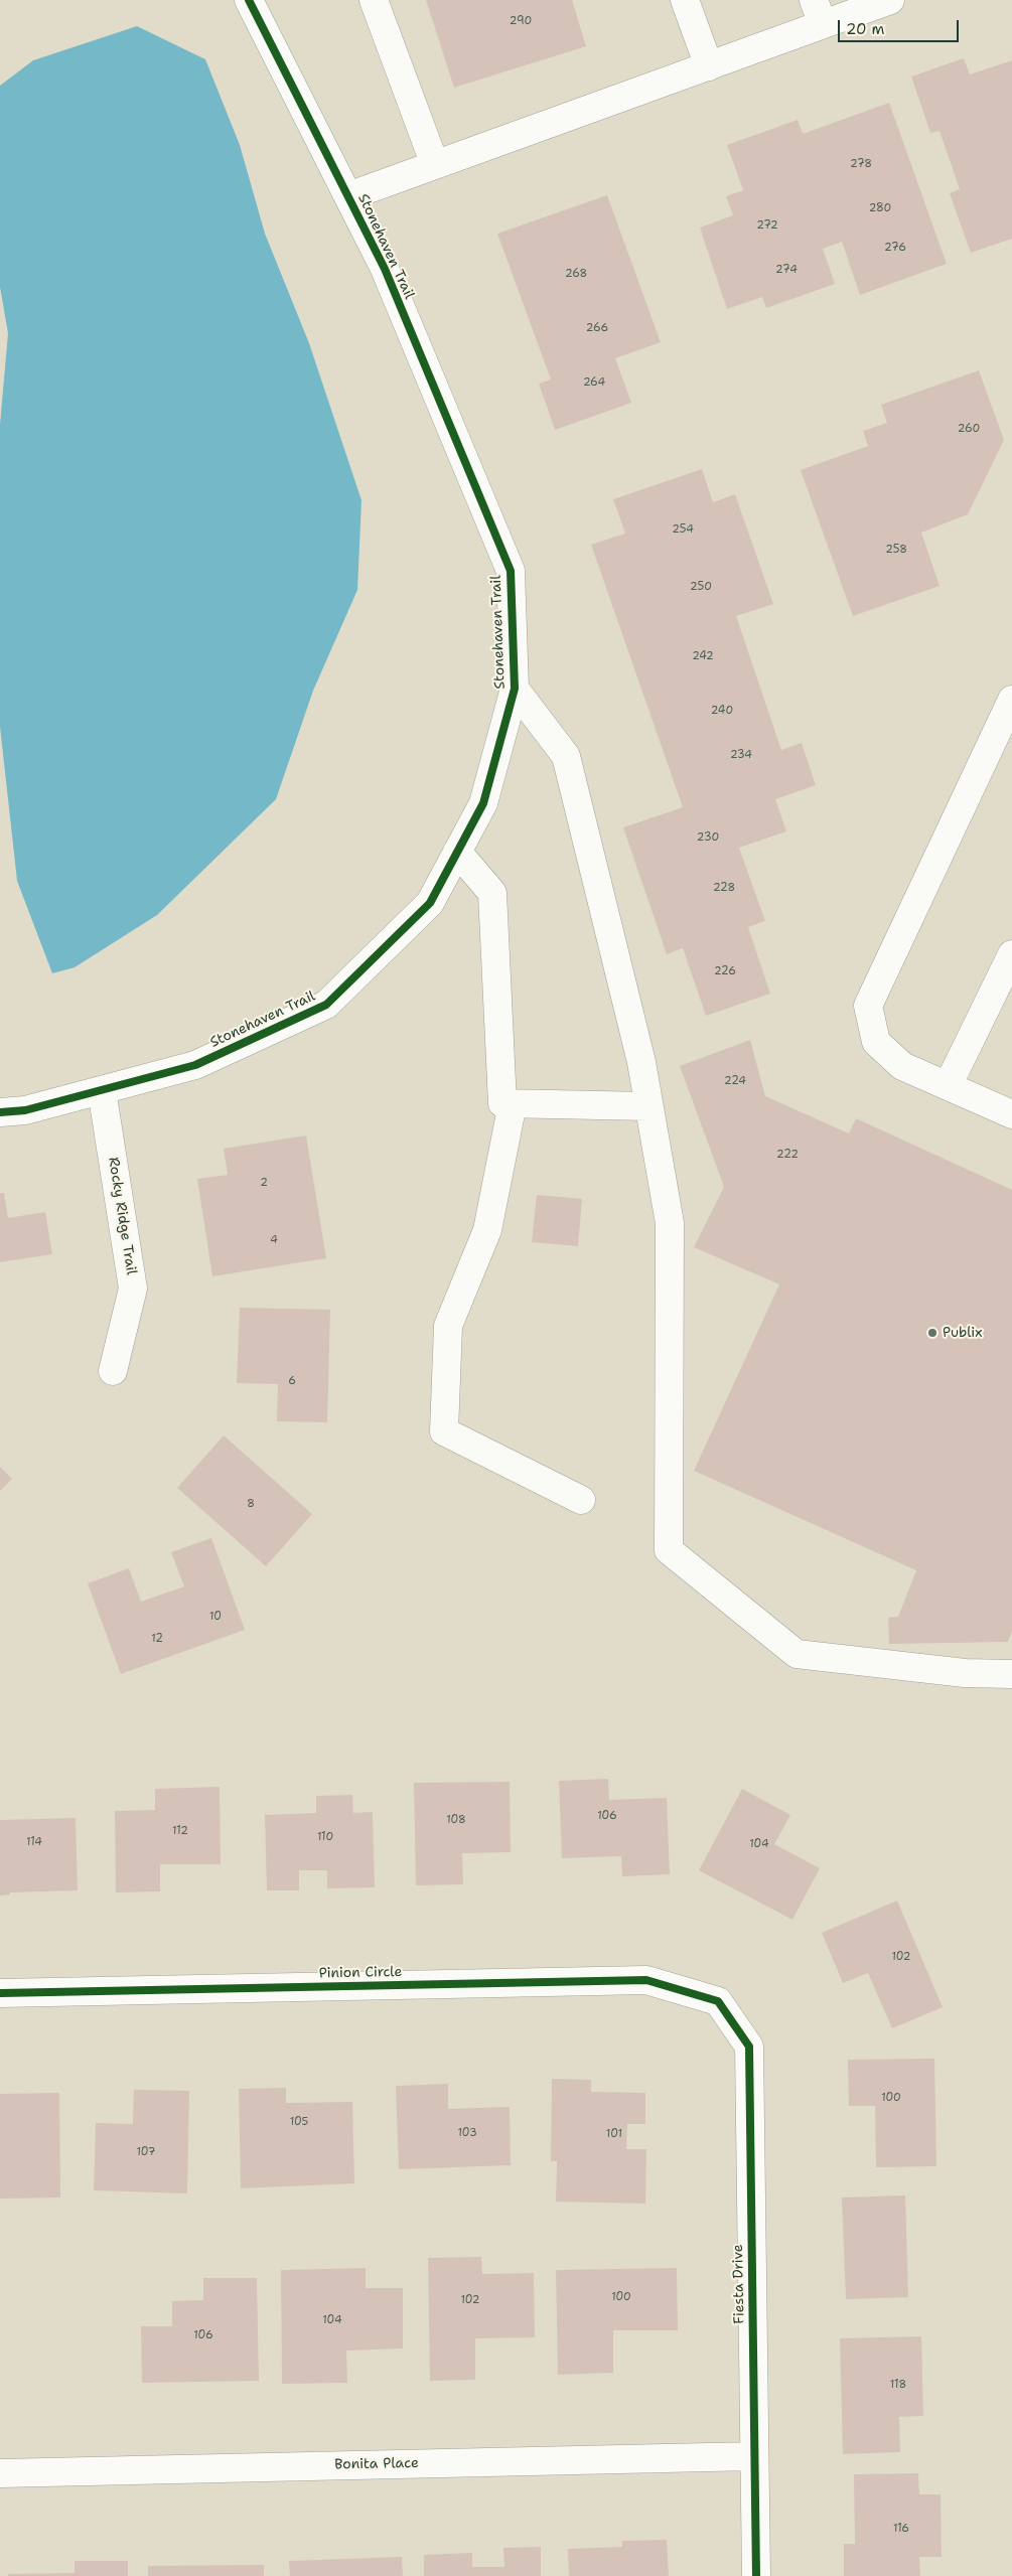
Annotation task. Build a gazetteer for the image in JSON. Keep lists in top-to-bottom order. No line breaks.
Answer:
{"streets":{"street":["Stonehaven Trail","Rocky Ridge Trail","Pinion Circle","Fiesta Drive","Bonita Place"]},"crossings":[["Stonehaven Trail","Rocky Ridge Trail"],["Pinion Circle","Fiesta Drive"],["Fiesta Drive","Bonita Place"]],"places":["Publix"],"house_numbers":["290","278","280","272","276","274","268","266","264","260","254","258","250","242","240","234","230","228","226","224","222","2","4","6","8","10","12","106","108","112","110","114","104","102","100","105","103","101","107","100","102","104","106","118","116"],"scale_bar":"20 m"}
